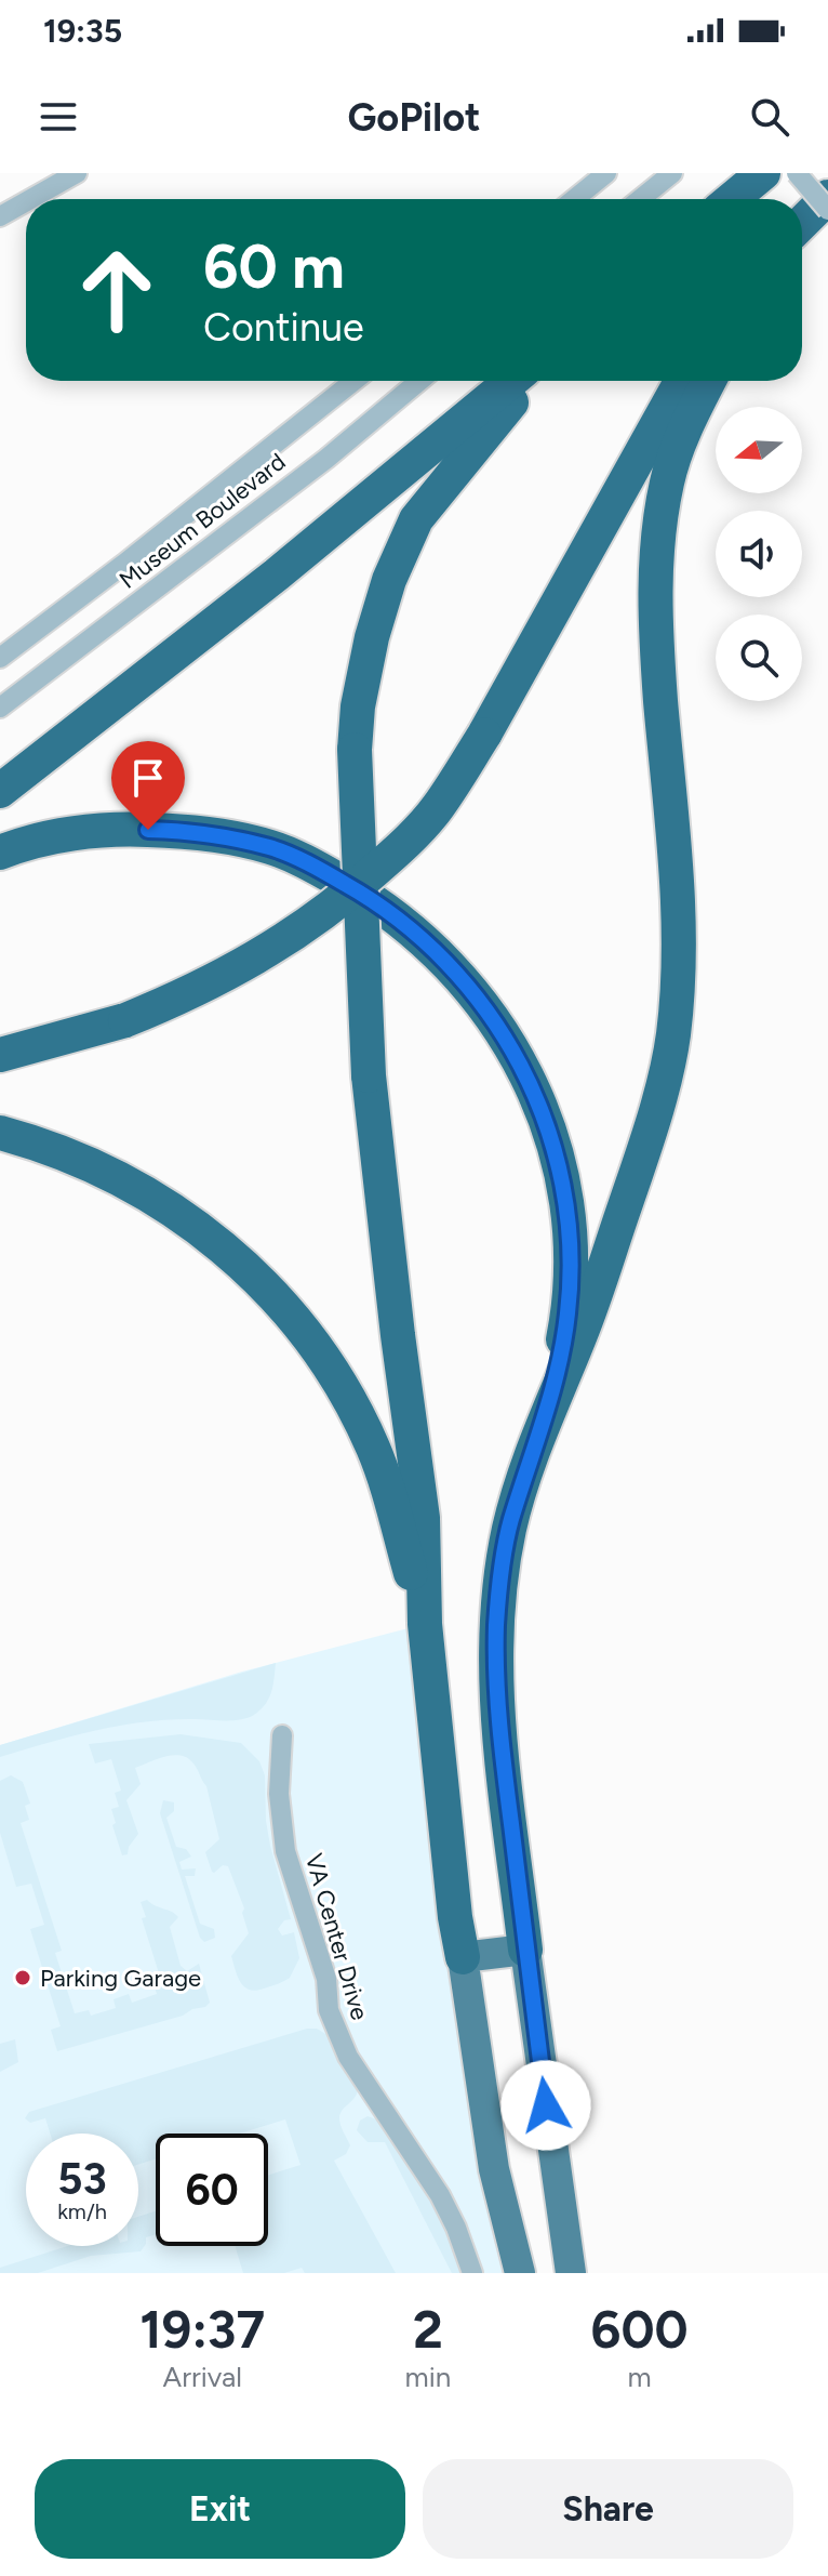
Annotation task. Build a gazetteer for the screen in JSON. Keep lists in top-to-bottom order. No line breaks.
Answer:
{"streets":{"street":["Museum Boulevard","VA Center Drive"]},"places":["Parking Garage"],"north":"left","page":{"status":"19:35","header":"GoPilot","turn":["60 m","Continue"],"speed":"53 km/h","limit":"60","eta":["19:37","Arrival","2","min","600","m"],"buttons":["Exit","Share"]}}
